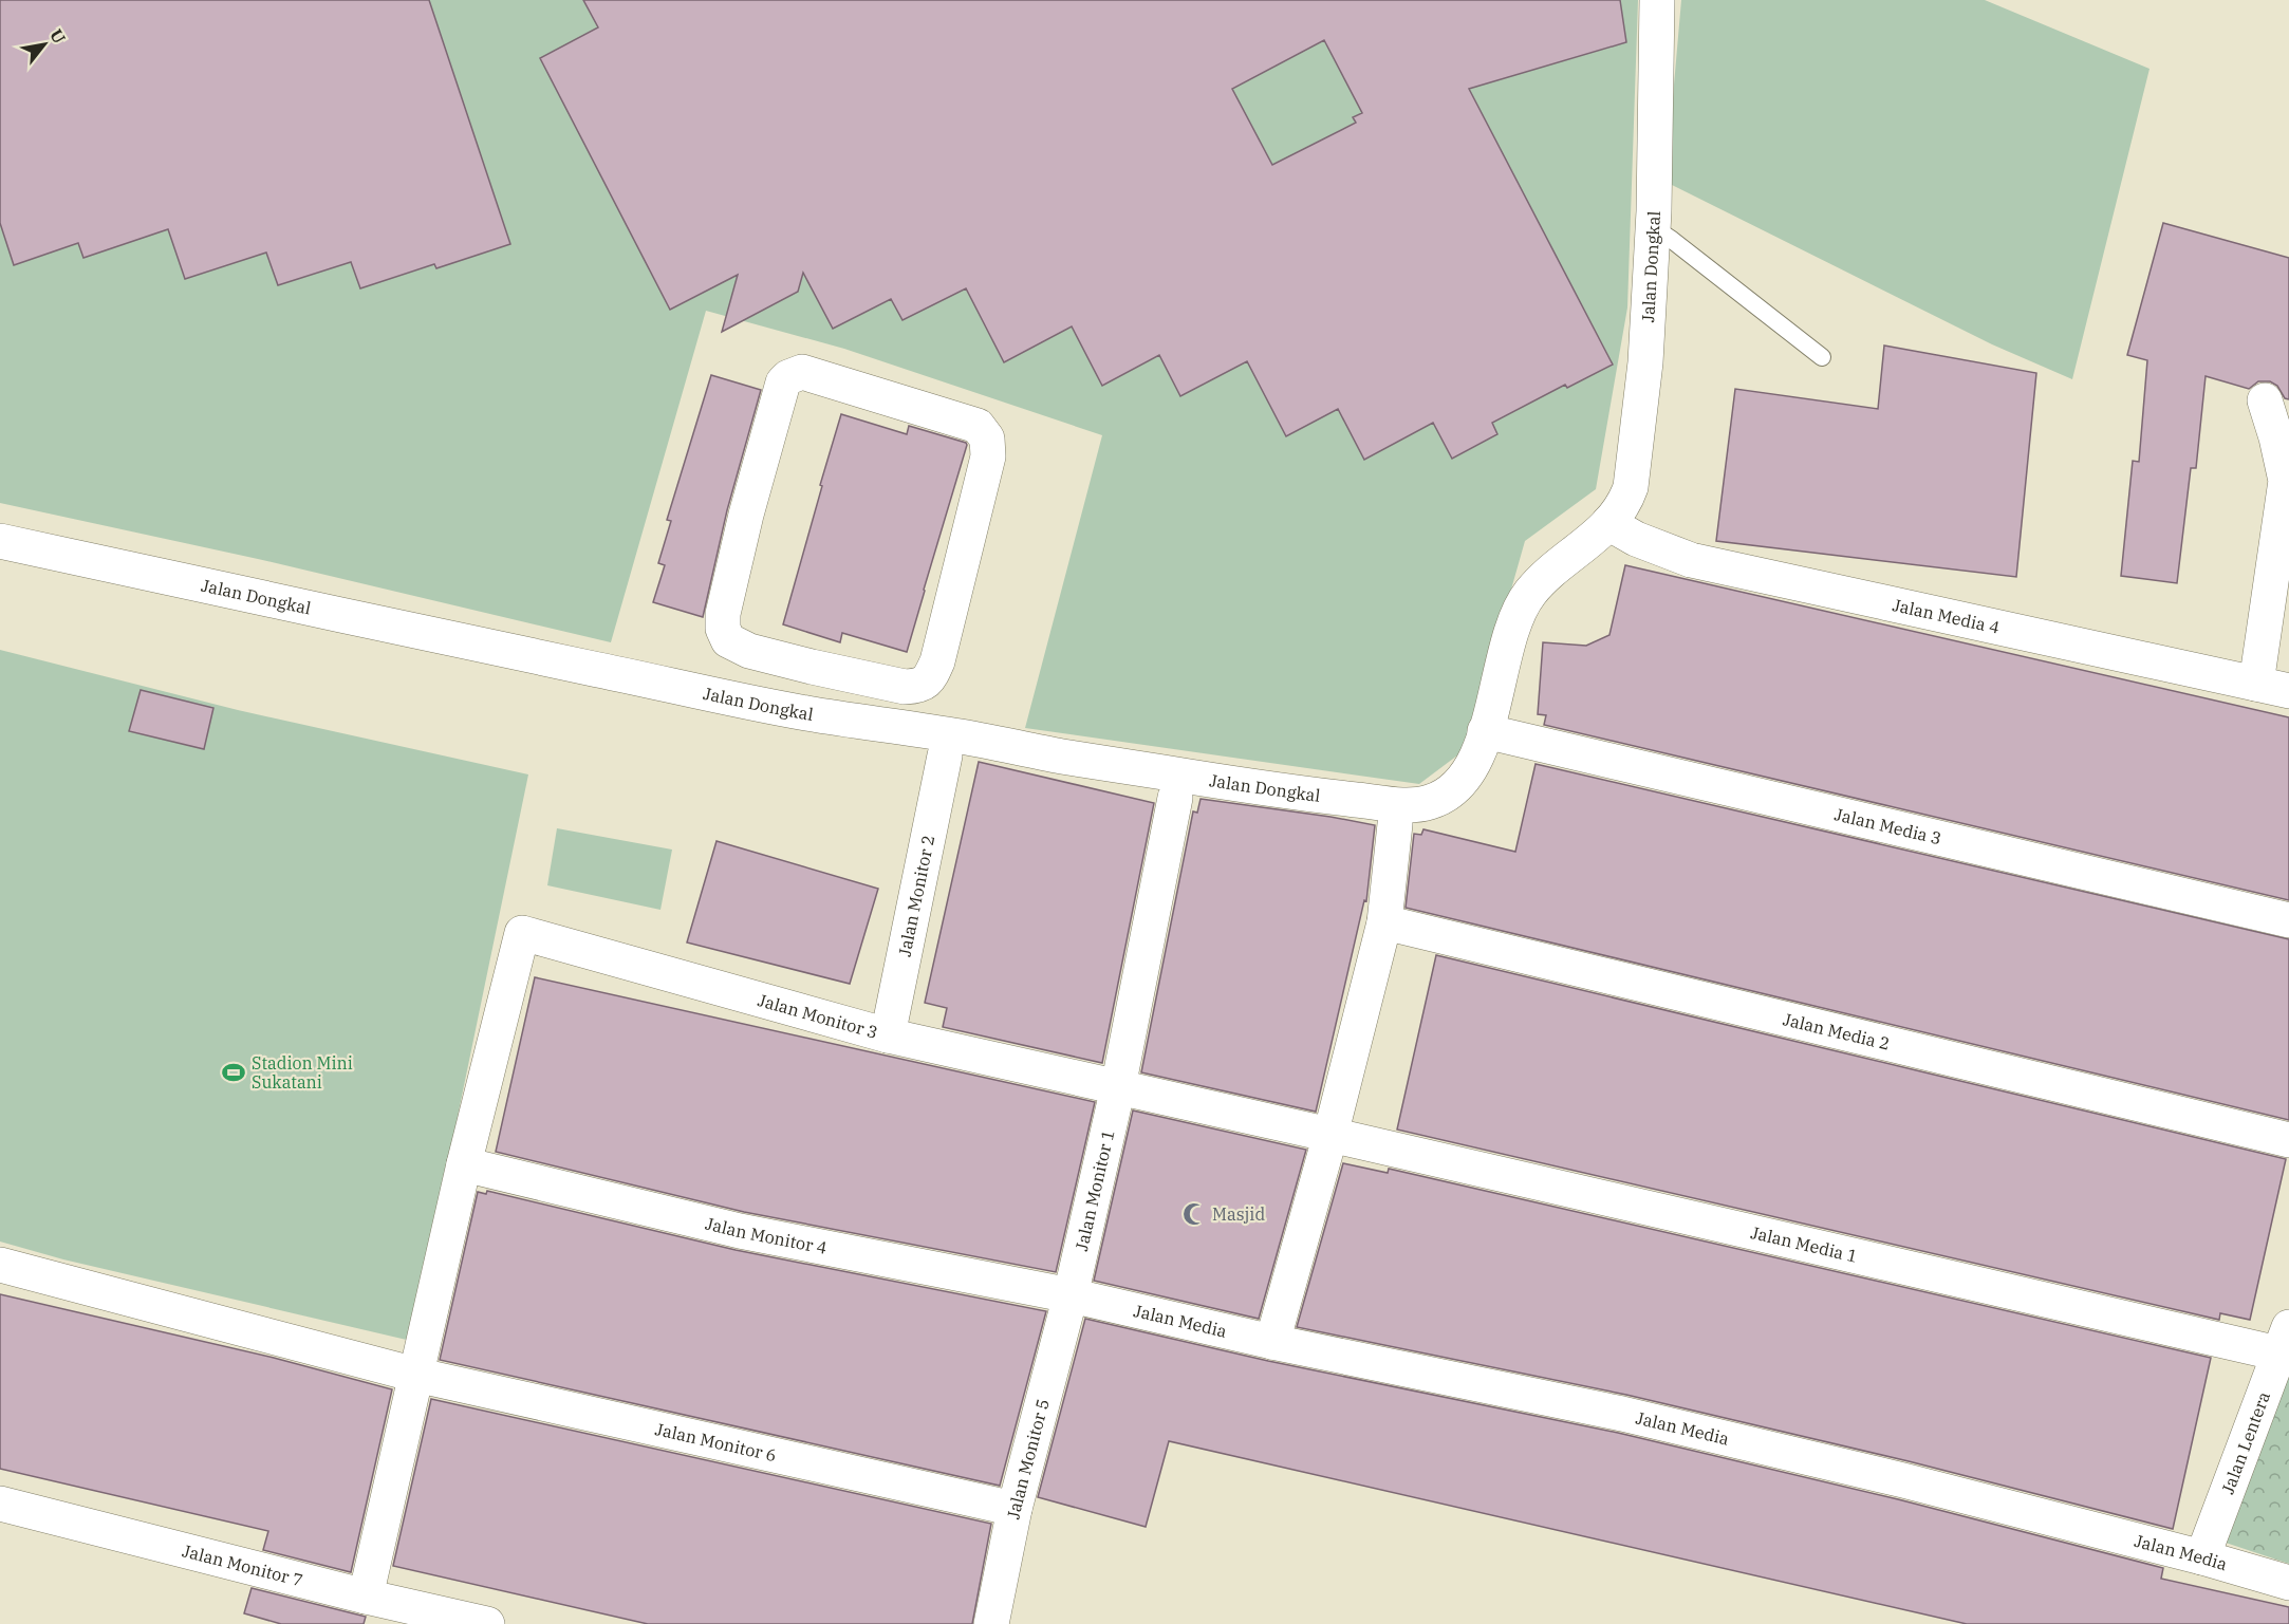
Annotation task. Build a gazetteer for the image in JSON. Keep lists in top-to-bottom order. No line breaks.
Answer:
{"streets":{"street":["Jalan Dongkal","Jalan Media 4","Jalan Media 3","Jalan Monitor 2","Jalan Monitor 3","Jalan Media 2","Jalan Monitor 1","Jalan Monitor 4","Jalan Media 1","Jalan Media","Jalan Monitor 6","Jalan Lentera","Jalan Monitor 5","Jalan Monitor 7"]},"crossings":[["Jalan Dongkal","Jalan Media 4"],["Jalan Dongkal","Jalan Media 3"],["Jalan Monitor 2","Jalan Monitor 3"],["Jalan Monitor 3","Jalan Monitor 1"],["Jalan Monitor 3","Jalan Monitor 4"],["Jalan Monitor 3","Jalan Media 1"],["Jalan Monitor 1","Jalan Monitor 4"],["Jalan Monitor 1","Jalan Media"],["Jalan Monitor 1","Jalan Monitor 5"],["Jalan Monitor 4","Jalan Media"],["Jalan Monitor 4","Jalan Monitor 5"],["Jalan Media 1","Jalan Lentera"],["Jalan Media","Jalan Lentera"],["Jalan Media","Jalan Monitor 5"],["Jalan Monitor 6","Jalan Monitor 5"]],"places":{"sports":["Stadion Mini Sukatani"],"mosque":["Masjid"]},"north":"top right"}
